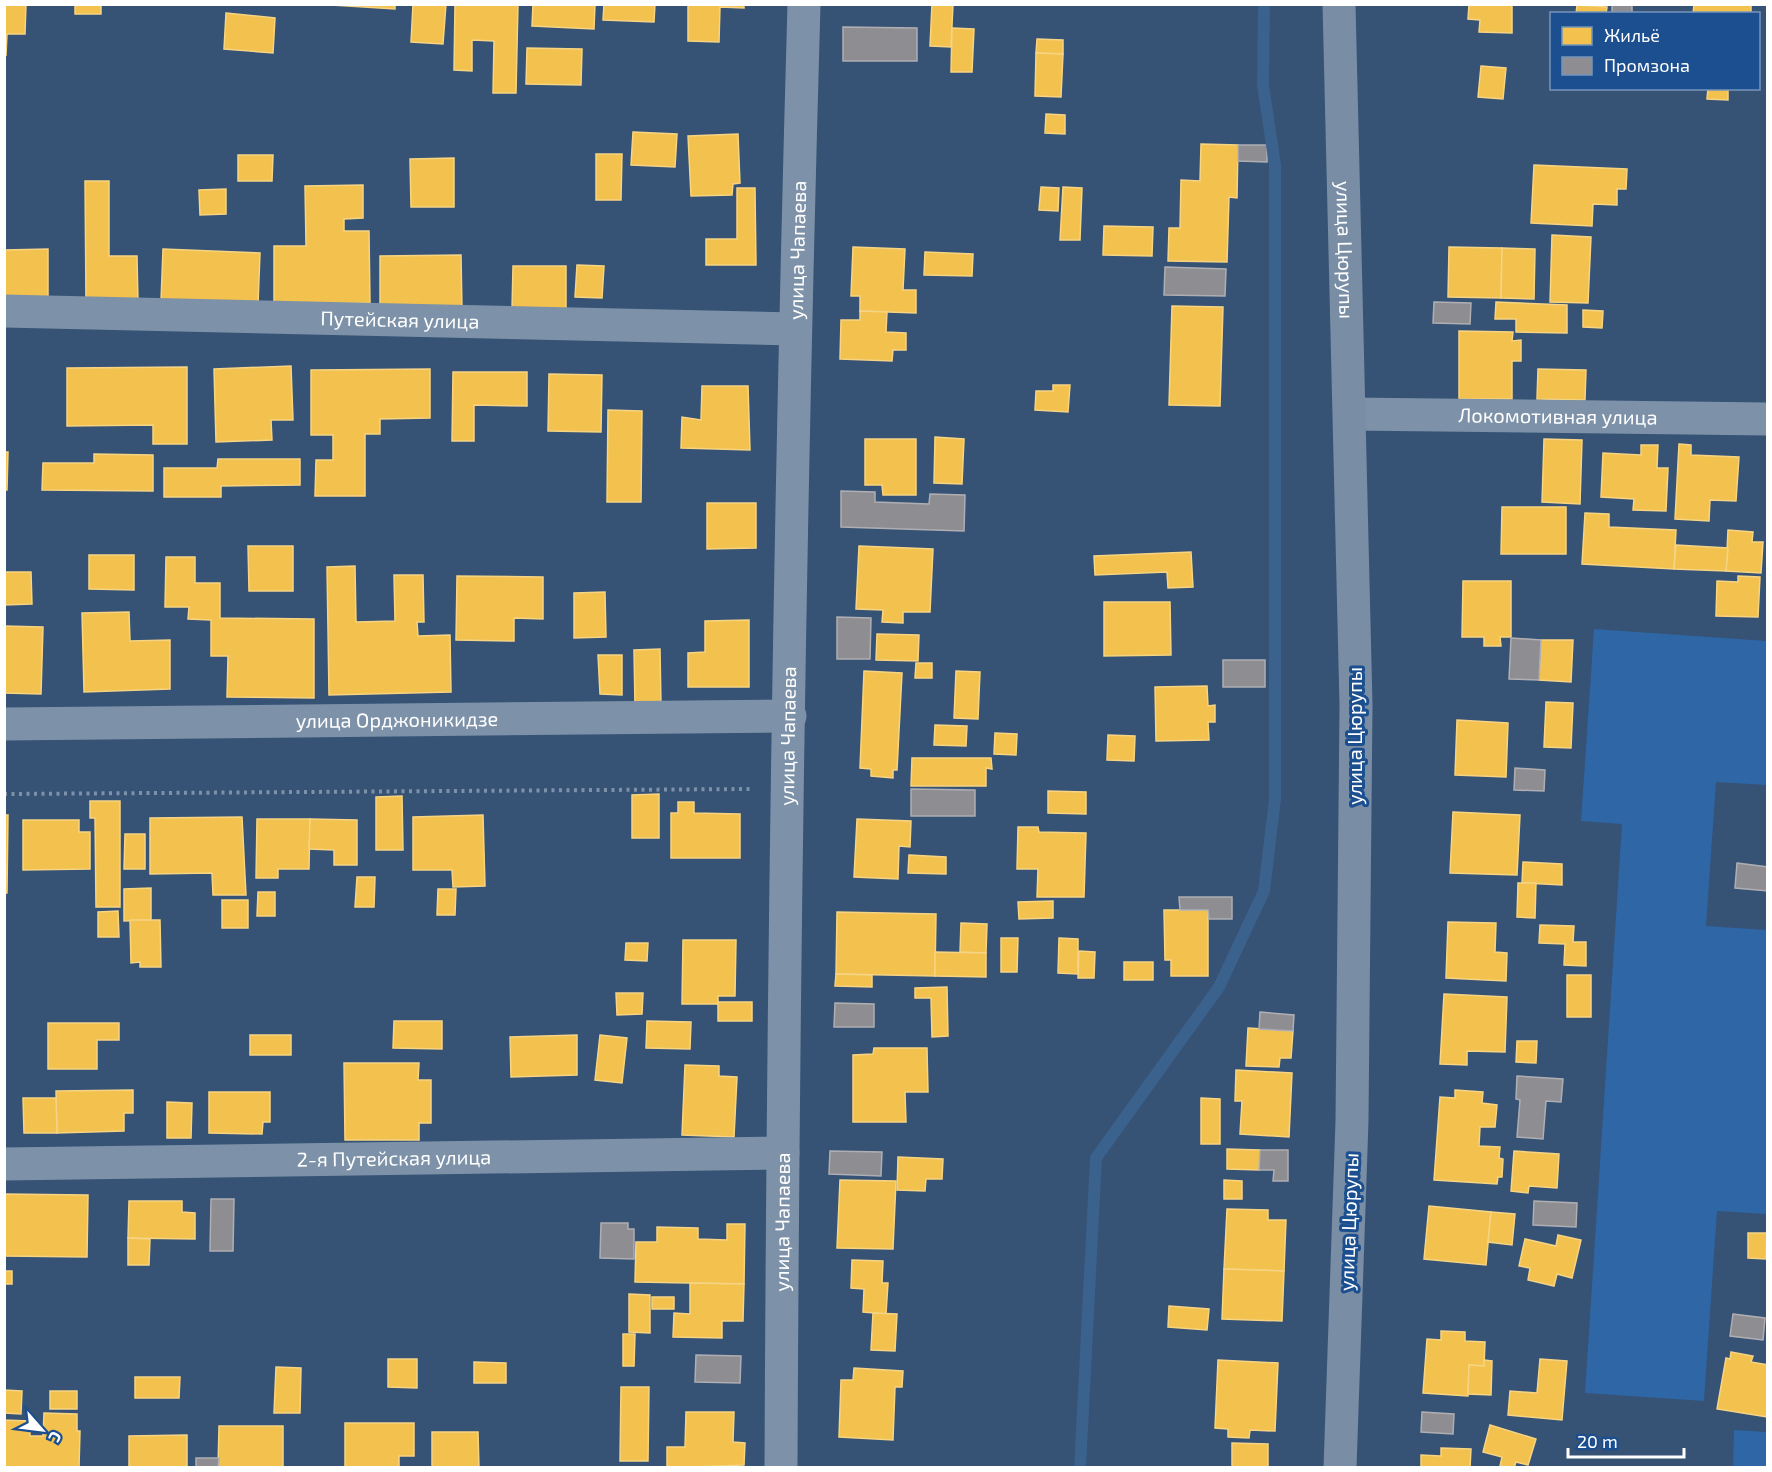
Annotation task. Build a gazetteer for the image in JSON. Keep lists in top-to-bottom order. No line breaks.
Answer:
{"streets":{"street":["улица Чапаева","улица Цюрупы","Путейская улица","Локомотивная улица","улица Орджоникидзе","2-я Путейская улица"]},"crossings":[["улица Чапаева","Путейская улица"],["улица Чапаева","улица Орджоникидзе"],["улица Чапаева","2-я Путейская улица"],["улица Цюрупы","Локомотивная улица"]],"legend":["Жильё","Промзона"],"scale_bar":"20 m","north":"bottom right"}
